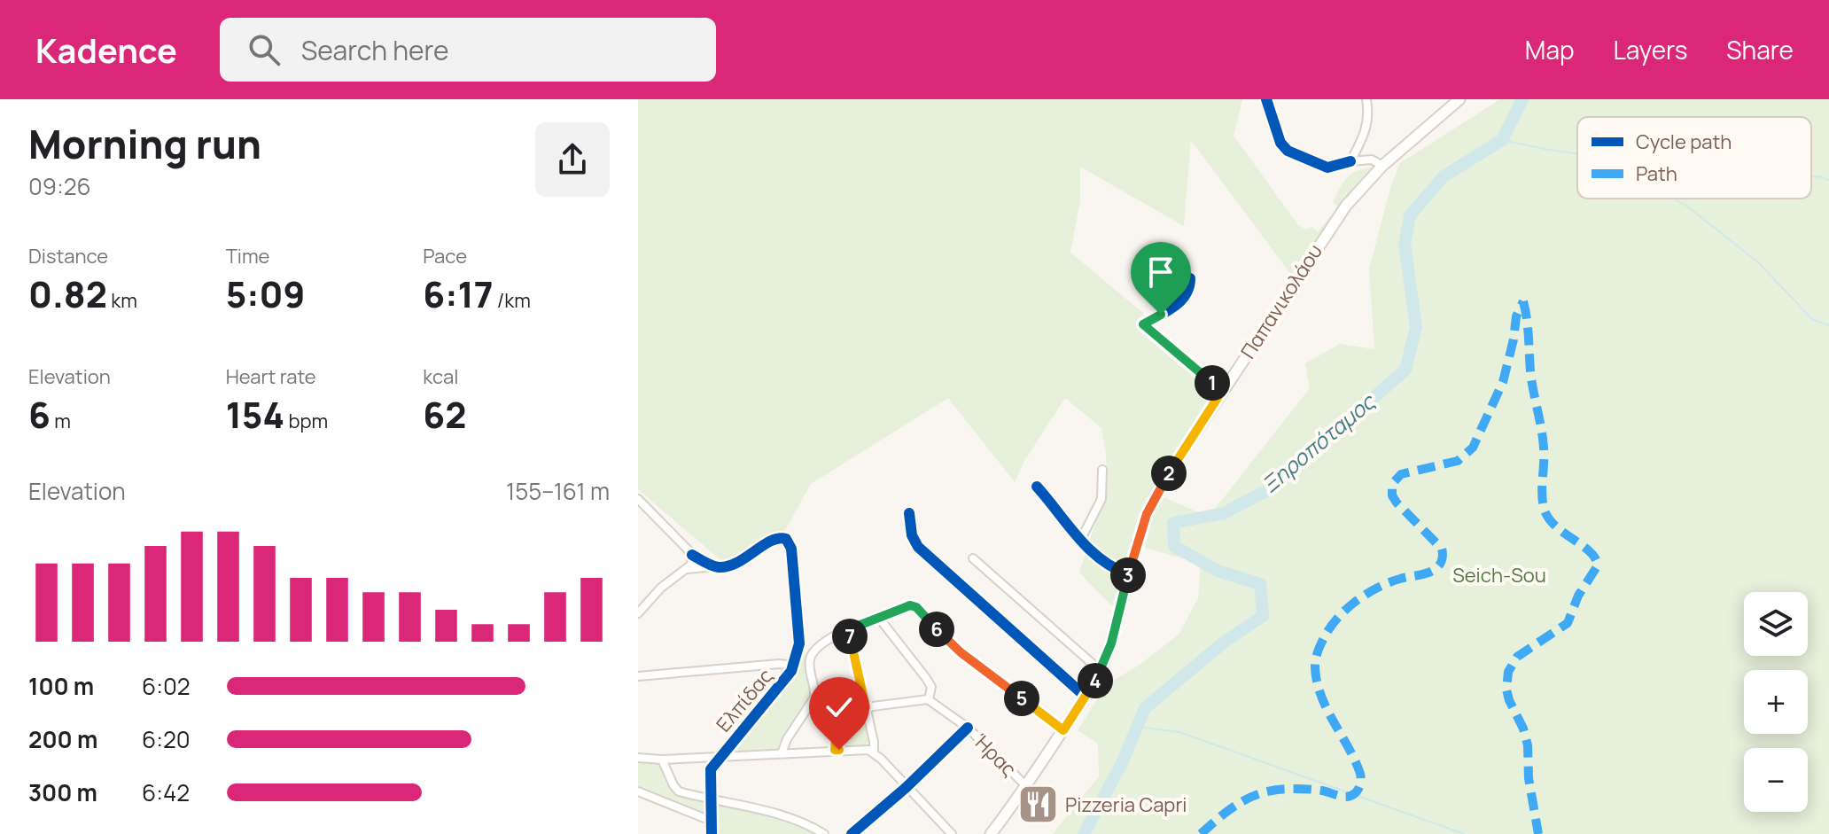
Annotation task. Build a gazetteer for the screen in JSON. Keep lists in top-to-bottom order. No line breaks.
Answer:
{"streets":{"main road":["Παπανικολάου"],"street":["Ελπίδας","Ήρας"]},"crossings":[["Παπανικολάου","Ήρας"]],"water":["Ξηροπόταμος"],"parks":["Seich-Sou"],"places":{"restaurant":["Pizzeria Capri"]},"legend":["Cycle path","Path"],"page":{"header":"Kadence","search":"Search here","nav":["Map","Layers","Share"],"heading":["Morning run","09:26"],"stats":[["Distance","0.82 km"],["Time","5:09"],["Pace","6:17 /km"],["Elevation","6 m"],["Heart rate","154 bpm"],["kcal","62"]],"pins":["1","2","3","6","7","4","5"],"chart":["Elevation","155–161 m"],"map_buttons":["+","−"],"list":[{"name":"100 m","note":"6:02"},{"name":"200 m","note":"6:20"},{"name":"300 m","note":"6:42"}]}}
